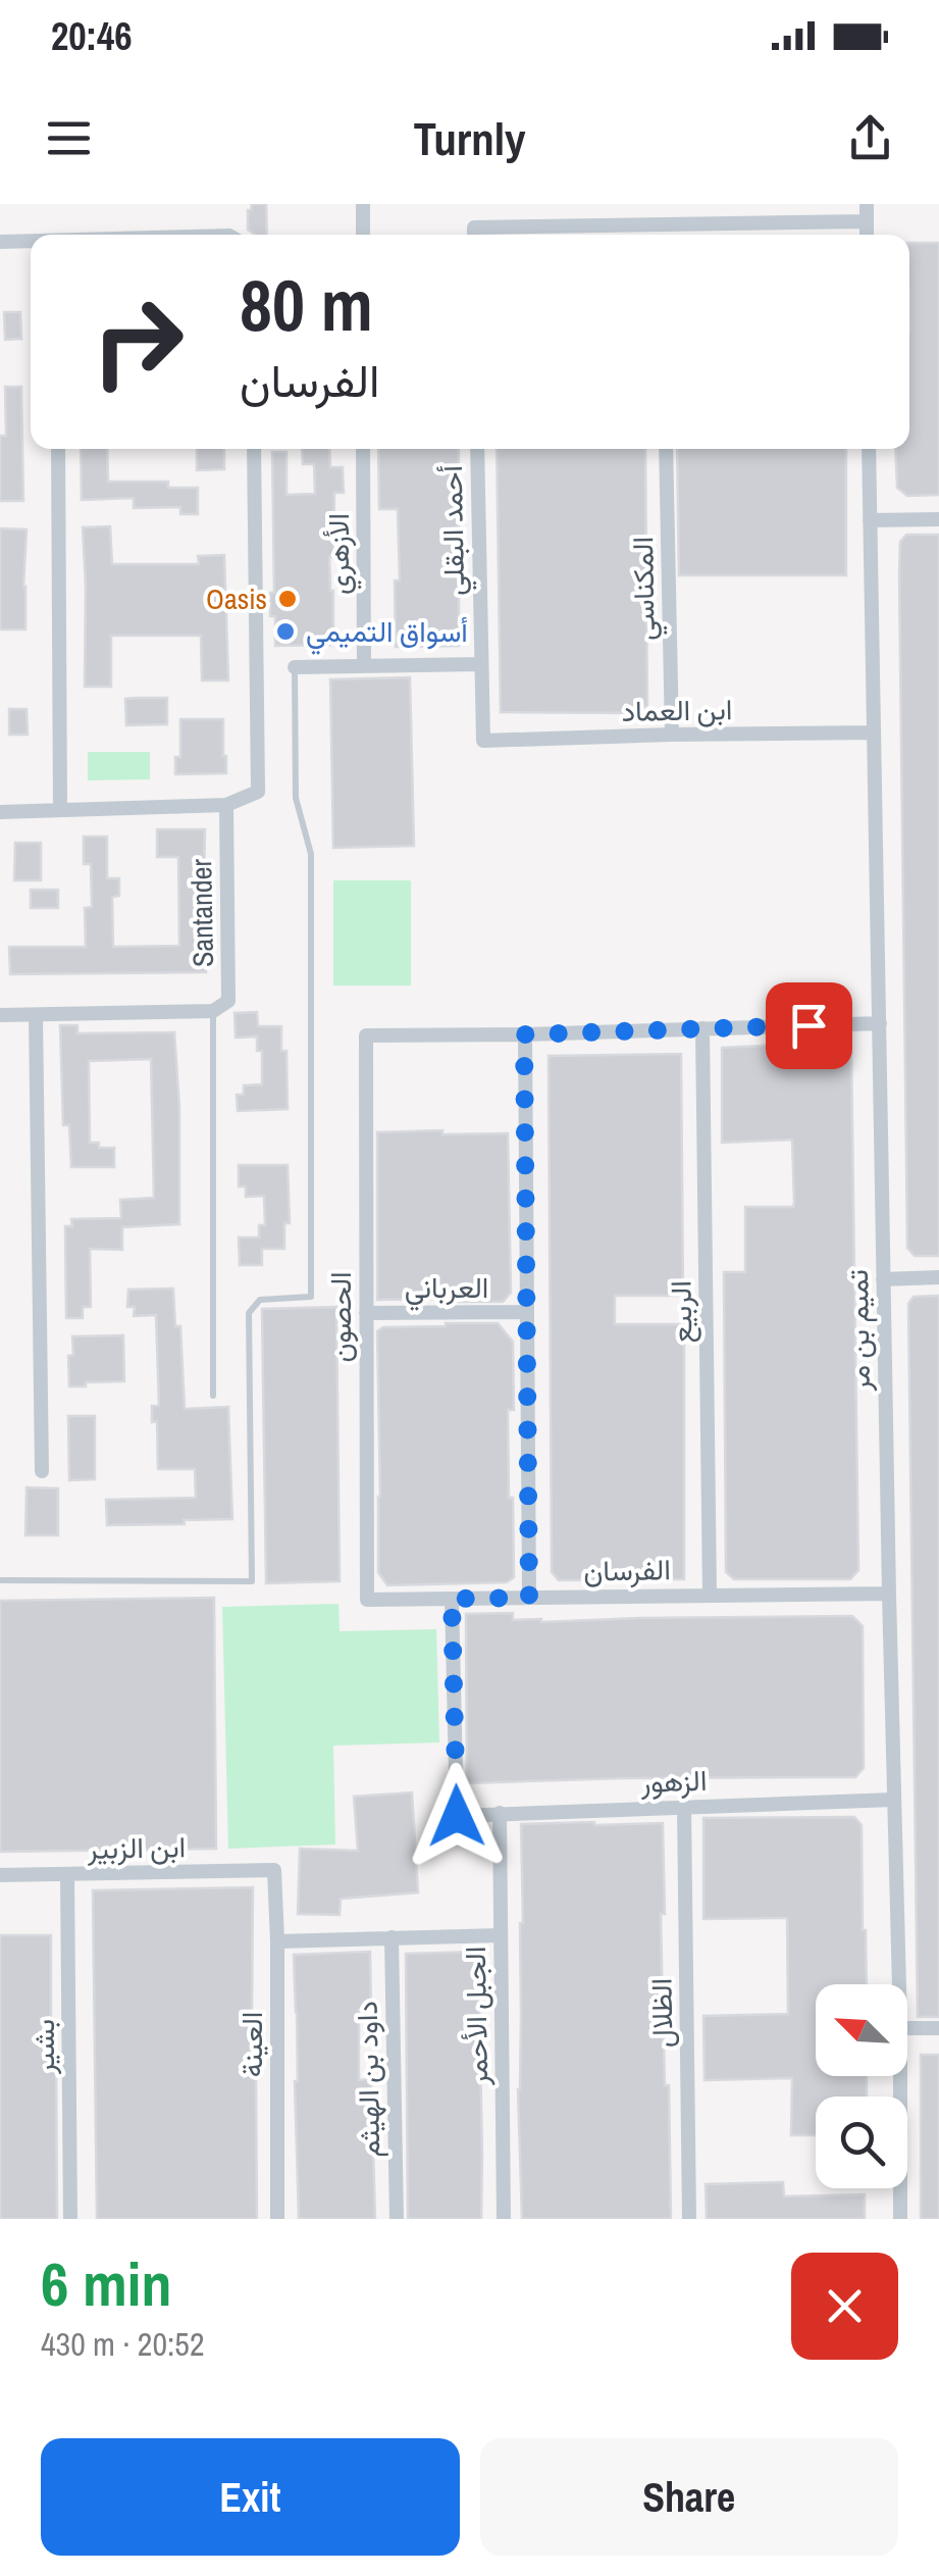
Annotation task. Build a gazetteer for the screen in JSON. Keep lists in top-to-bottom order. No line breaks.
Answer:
{"streets":{"street":["أحمد البقلي","الأزهري","المكناسي","ابن العماد","Santander","العرباني","الربيع","الحصون","تميم بن مر","الفرسان","الزهور","ابن الزبير","الظلال","الجبل الأحمر","العينة","بشير","داود بن الهيثم"]},"crossings":[["أحمد البقلي","ابن العماد"],["المكناسي","ابن العماد"],["ابن العماد","تميم بن مر"],["العرباني","الحصون"],["الربيع","الفرسان"],["الحصون","الفرسان"],["تميم بن مر","الفرسان"],["تميم بن مر","الزهور"],["الفرسان","الزهور"],["الزهور","الظلال"],["الزهور","الجبل الأحمر"],["ابن الزبير","العينة"],["ابن الزبير","بشير"]],"places":["Oasis","أسواق التميمي"],"north":"top left","page":{"status":"20:46","header":"Turnly","turn":["80 m","الفرسان"],"heading":["6 min","430 m · 20:52"],"buttons":["Exit","Share"]}}
